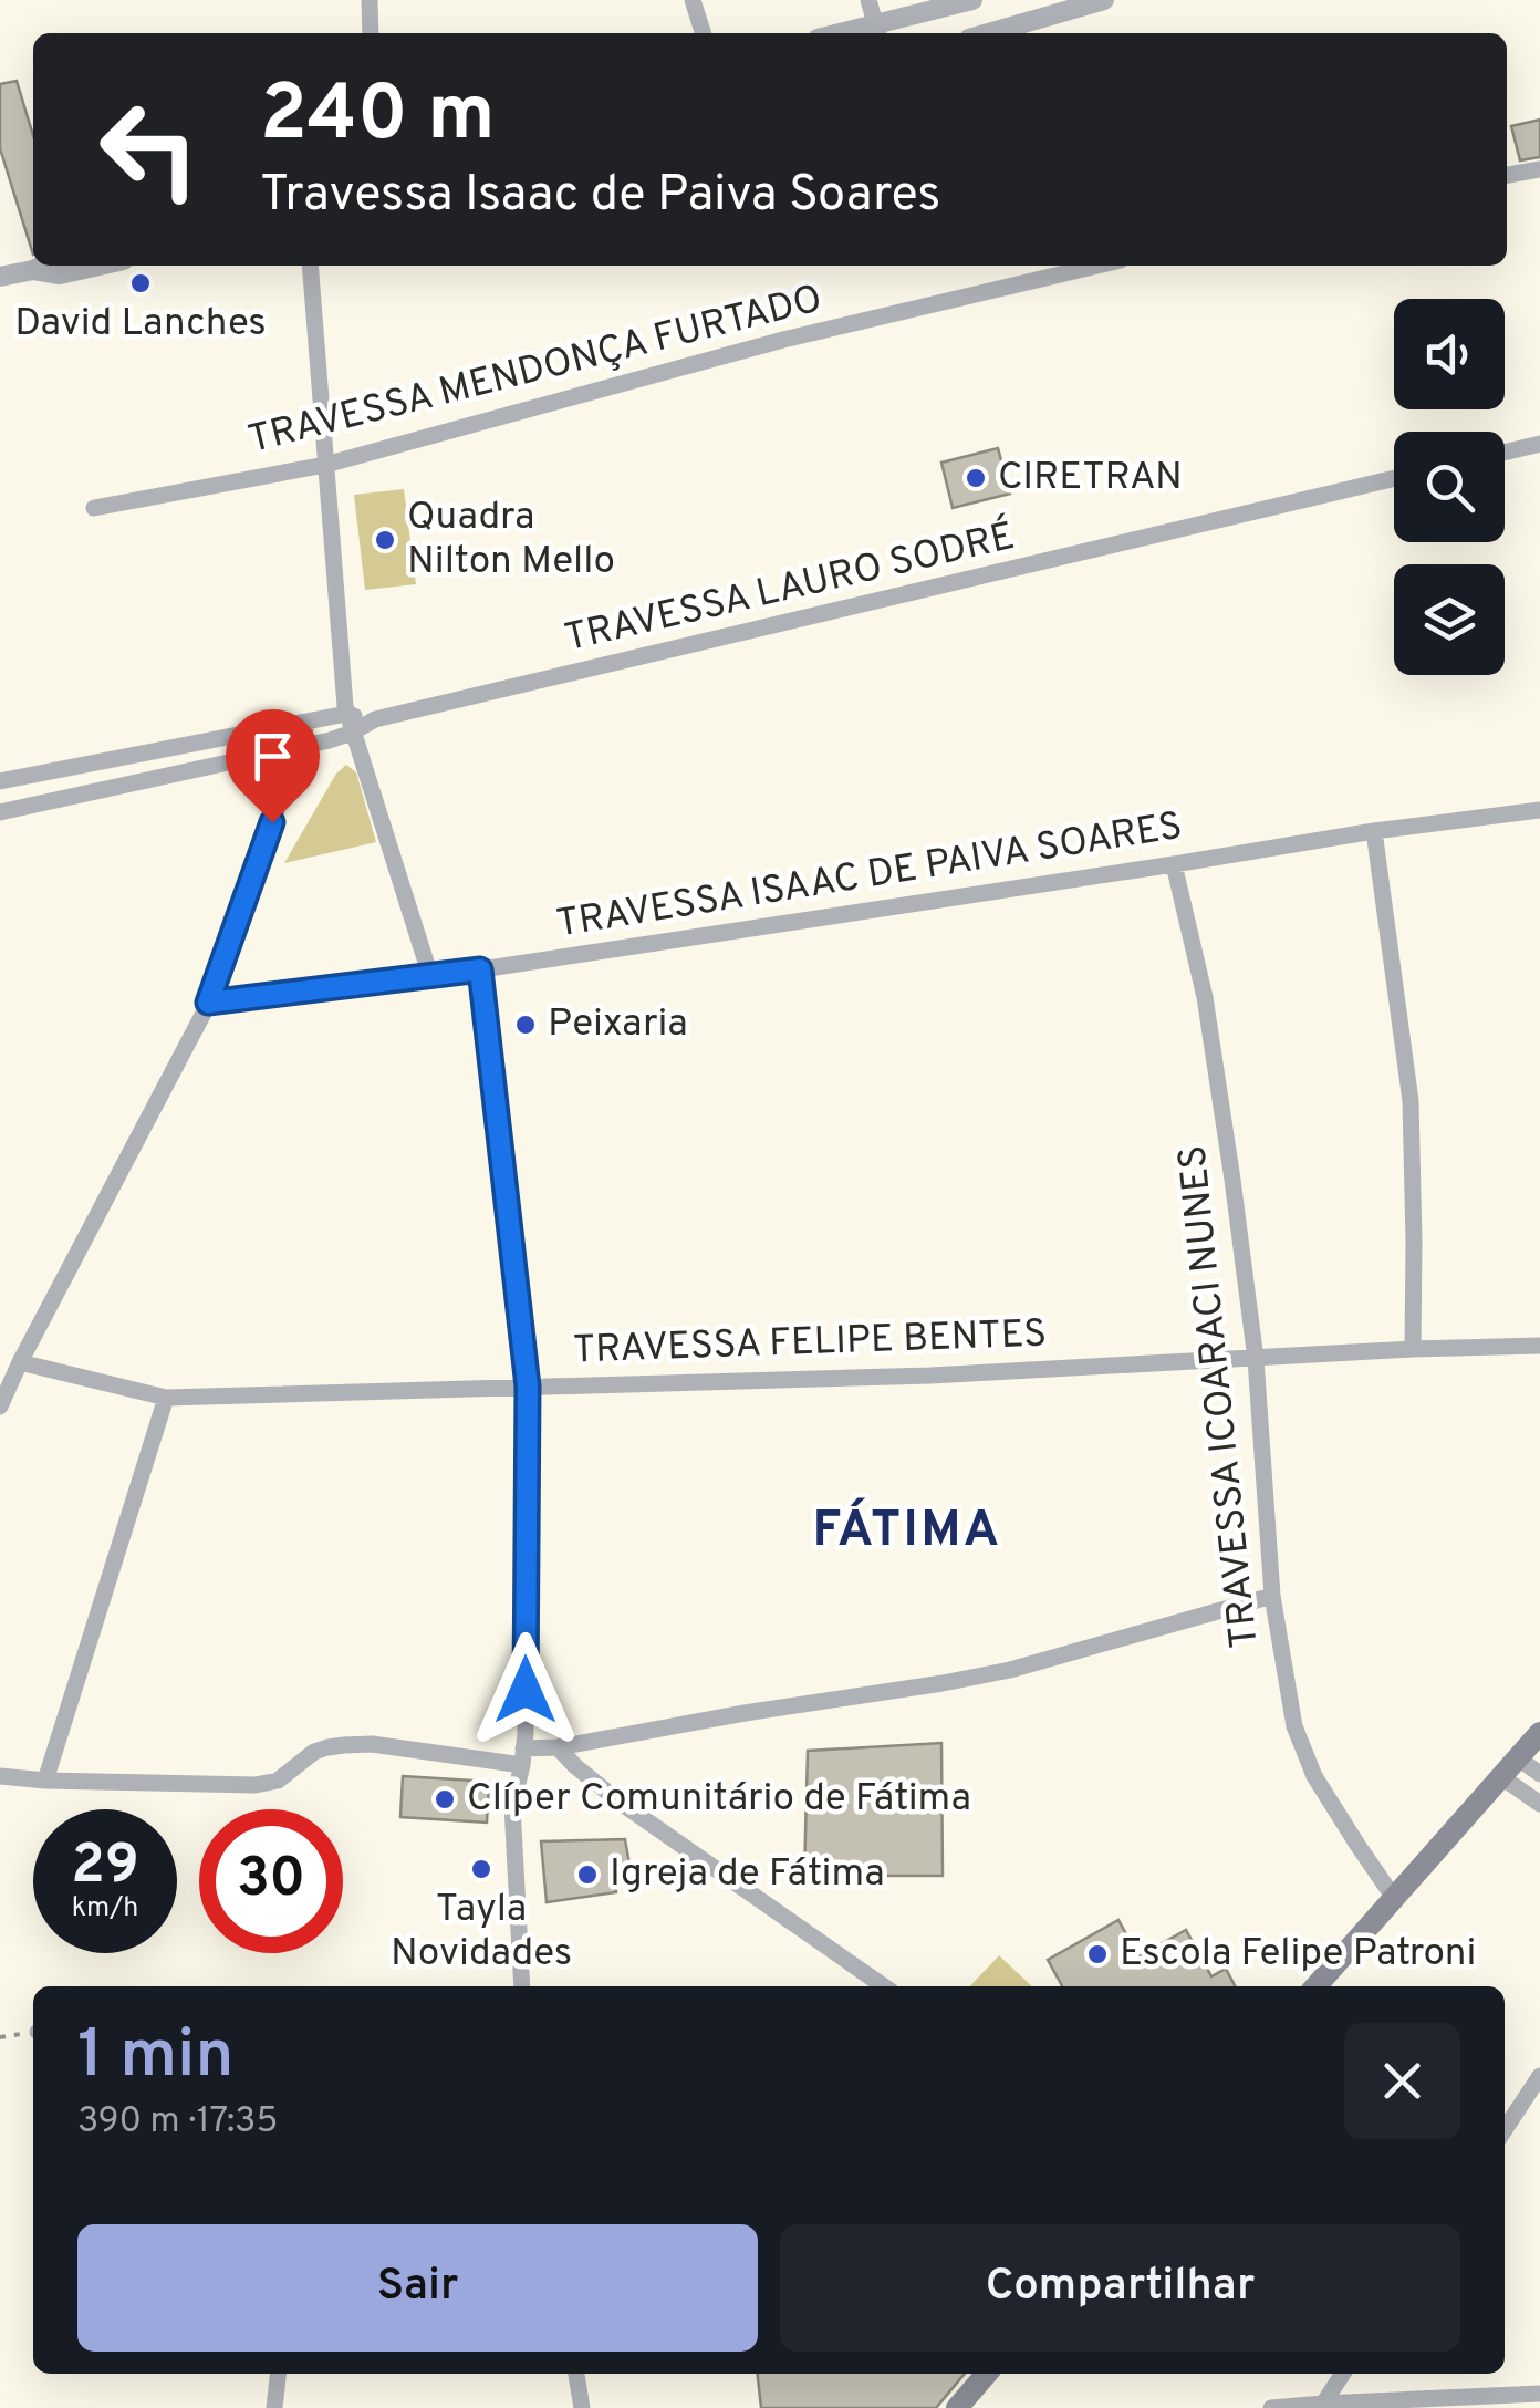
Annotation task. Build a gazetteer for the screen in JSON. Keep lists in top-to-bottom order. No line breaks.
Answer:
{"streets":{"street":["TRAVESSA MENDONÇA FURTADO","TRAVESSA LAURO SODRÉ","TRAVESSA ISAAC DE PAIVA SOARES","TRAVESSA FELIPE BENTES","TRAVESSA ICOARACI NUNES"]},"crossings":[["TRAVESSA ISAAC DE PAIVA SOARES","TRAVESSA ICOARACI NUNES"],["TRAVESSA FELIPE BENTES","TRAVESSA ICOARACI NUNES"]],"districts":["FÁTIMA"],"places":["David Lanches","CIRETRAN","Quadra Nilton Mello","Peixaria","Clíper Comunitário de Fátima","Tayla Novidades","Igreja de Fátima","Escola Felipe Patroni"],"page":{"turn":["240 m","Travessa Isaac de Paiva Soares"],"speed":"29 km/h","limit":"30","heading":["1 min","390 m · 17:35"],"buttons":["Sair","Compartilhar"]}}
